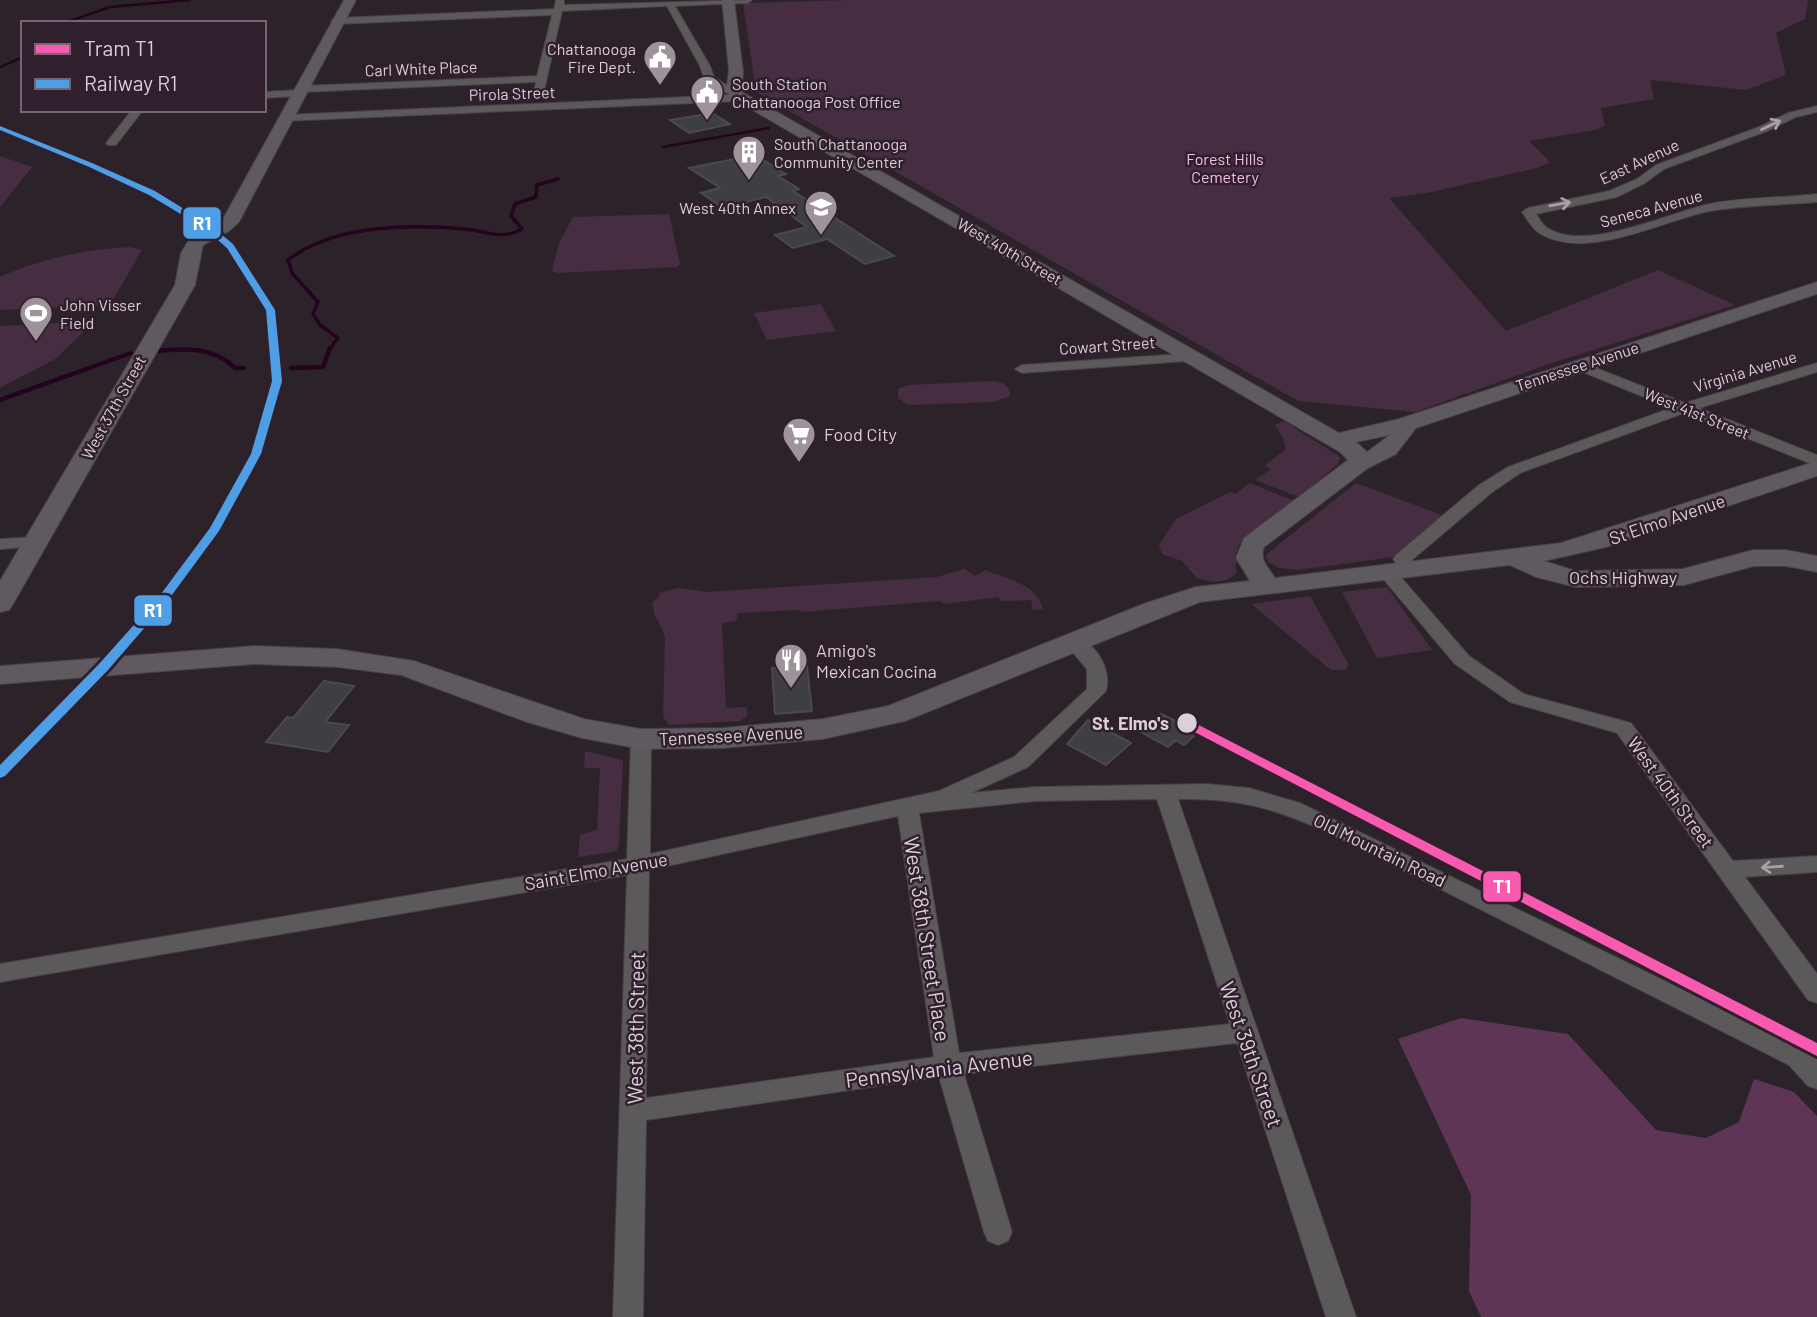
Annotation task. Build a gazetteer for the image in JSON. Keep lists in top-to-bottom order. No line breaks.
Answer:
{"streets":{"main road":["West 40th Street","Tennessee Avenue","West 37th Street","St Elmo Avenue","Ochs Highway"],"street":["Carl White Place","Pirola Street","East Avenue","Seneca Avenue","Cowart Street","Virginia Avenue","West 41st Street","Old Mountain Road","Saint Elmo Avenue","West 38th Street Place","West 38th Street","West 39th Street","Pennsylvania Avenue"]},"crossings":[["Carl White Place","West 37th Street"],["Pirola Street","West 40th Street"],["Pirola Street","West 37th Street"],["East Avenue","Seneca Avenue"],["West 40th Street","Cowart Street"],["West 40th Street","Tennessee Avenue"],["West 40th Street","Virginia Avenue"],["West 40th Street","St Elmo Avenue"],["Tennessee Avenue","West 41st Street"],["Tennessee Avenue","Saint Elmo Avenue"],["Tennessee Avenue","West 38th Street"],["Virginia Avenue","West 41st Street"],["Virginia Avenue","St Elmo Avenue"],["St Elmo Avenue","Ochs Highway"],["Old Mountain Road","Saint Elmo Avenue"],["Old Mountain Road","West 38th Street Place"],["Old Mountain Road","West 39th Street"],["Saint Elmo Avenue","West 38th Street Place"],["Saint Elmo Avenue","West 38th Street"],["West 38th Street Place","Pennsylvania Avenue"],["West 38th Street","Pennsylvania Avenue"],["West 39th Street","Pennsylvania Avenue"]],"parks":["Forest Hills Cemetery"],"places":{"public building":["Chattanooga Fire Dept.","South Station Chattanooga Post Office"],"building":["South Chattanooga Community Center"],"school or university":["West 40th Annex"],"sports":["John Visser Field"],"supermarket":["Food City"],"restaurant":["Amigo's Mexican Cocina"],"other":["St. Elmo's"]},"lines":["rail line R1","tram line T1"],"legend":["Tram T1","Railway R1"]}
